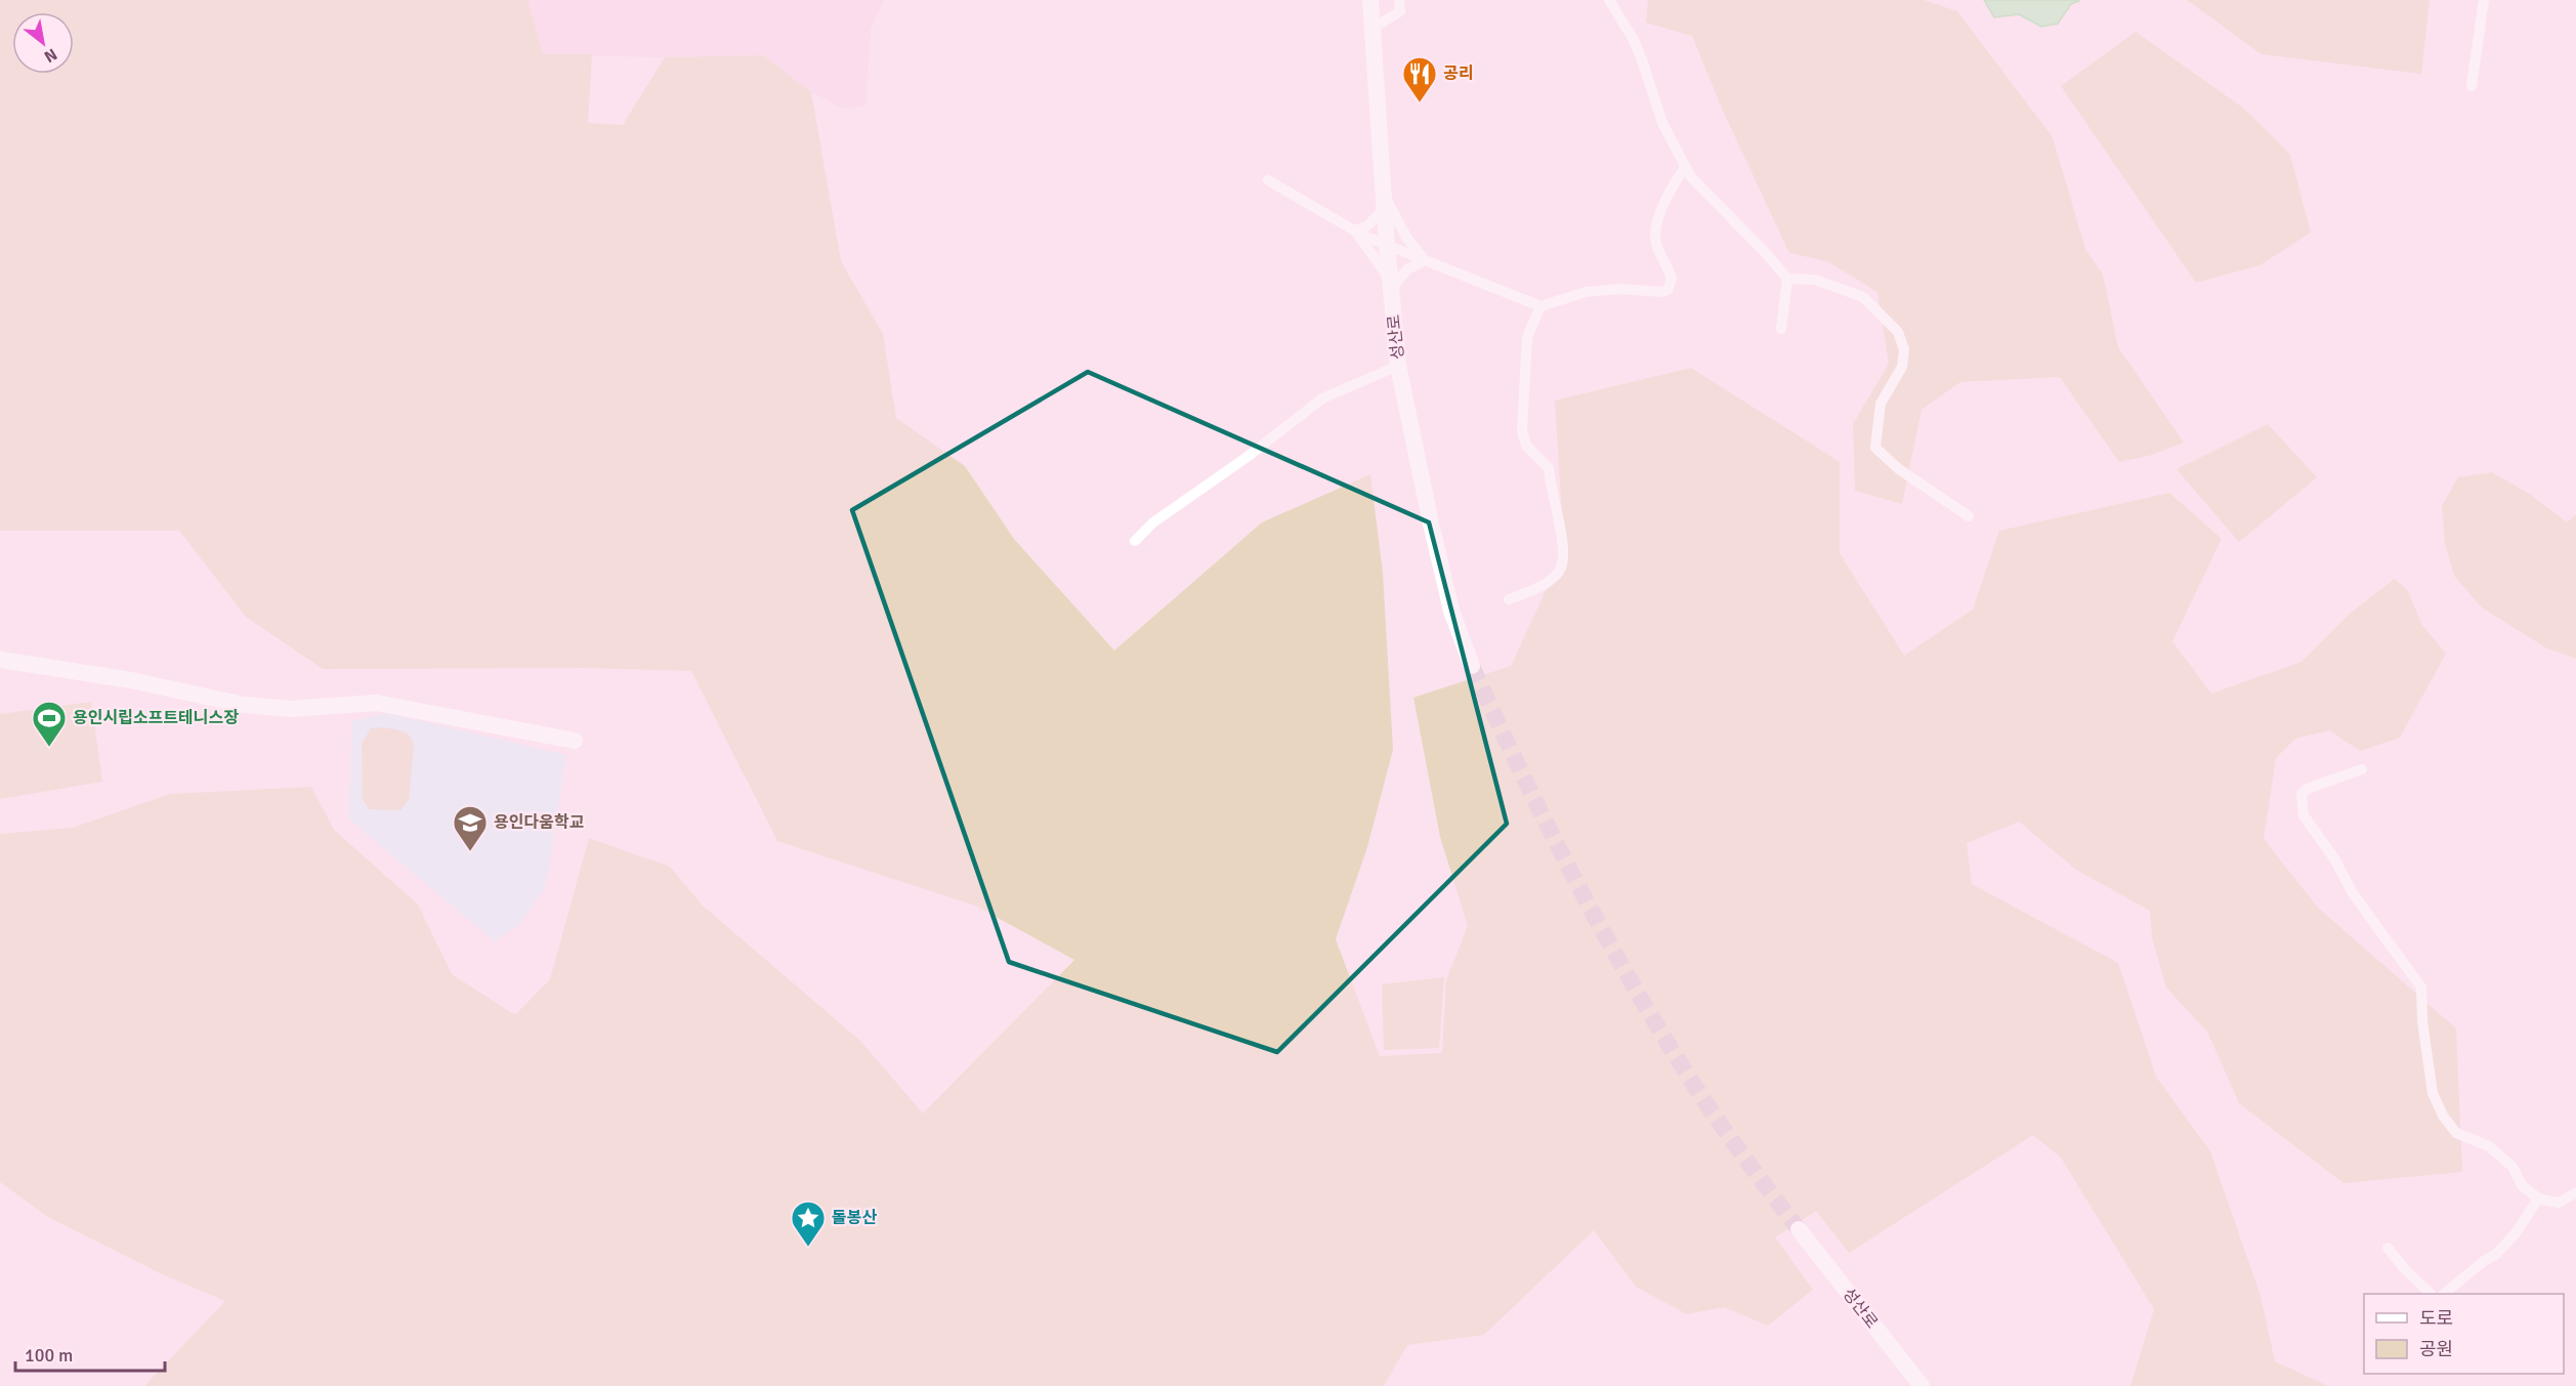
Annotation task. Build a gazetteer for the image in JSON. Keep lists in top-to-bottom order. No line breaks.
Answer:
{"streets":{"main road":["성산로"]},"places":{"restaurant":["공리"],"sports":["용인시립소프트테니스장"],"school or university":["용인다움학교"],"place":["돌봉산"]},"legend":["도로","공원"],"scale_bar":"100 m","north":"bottom right"}
